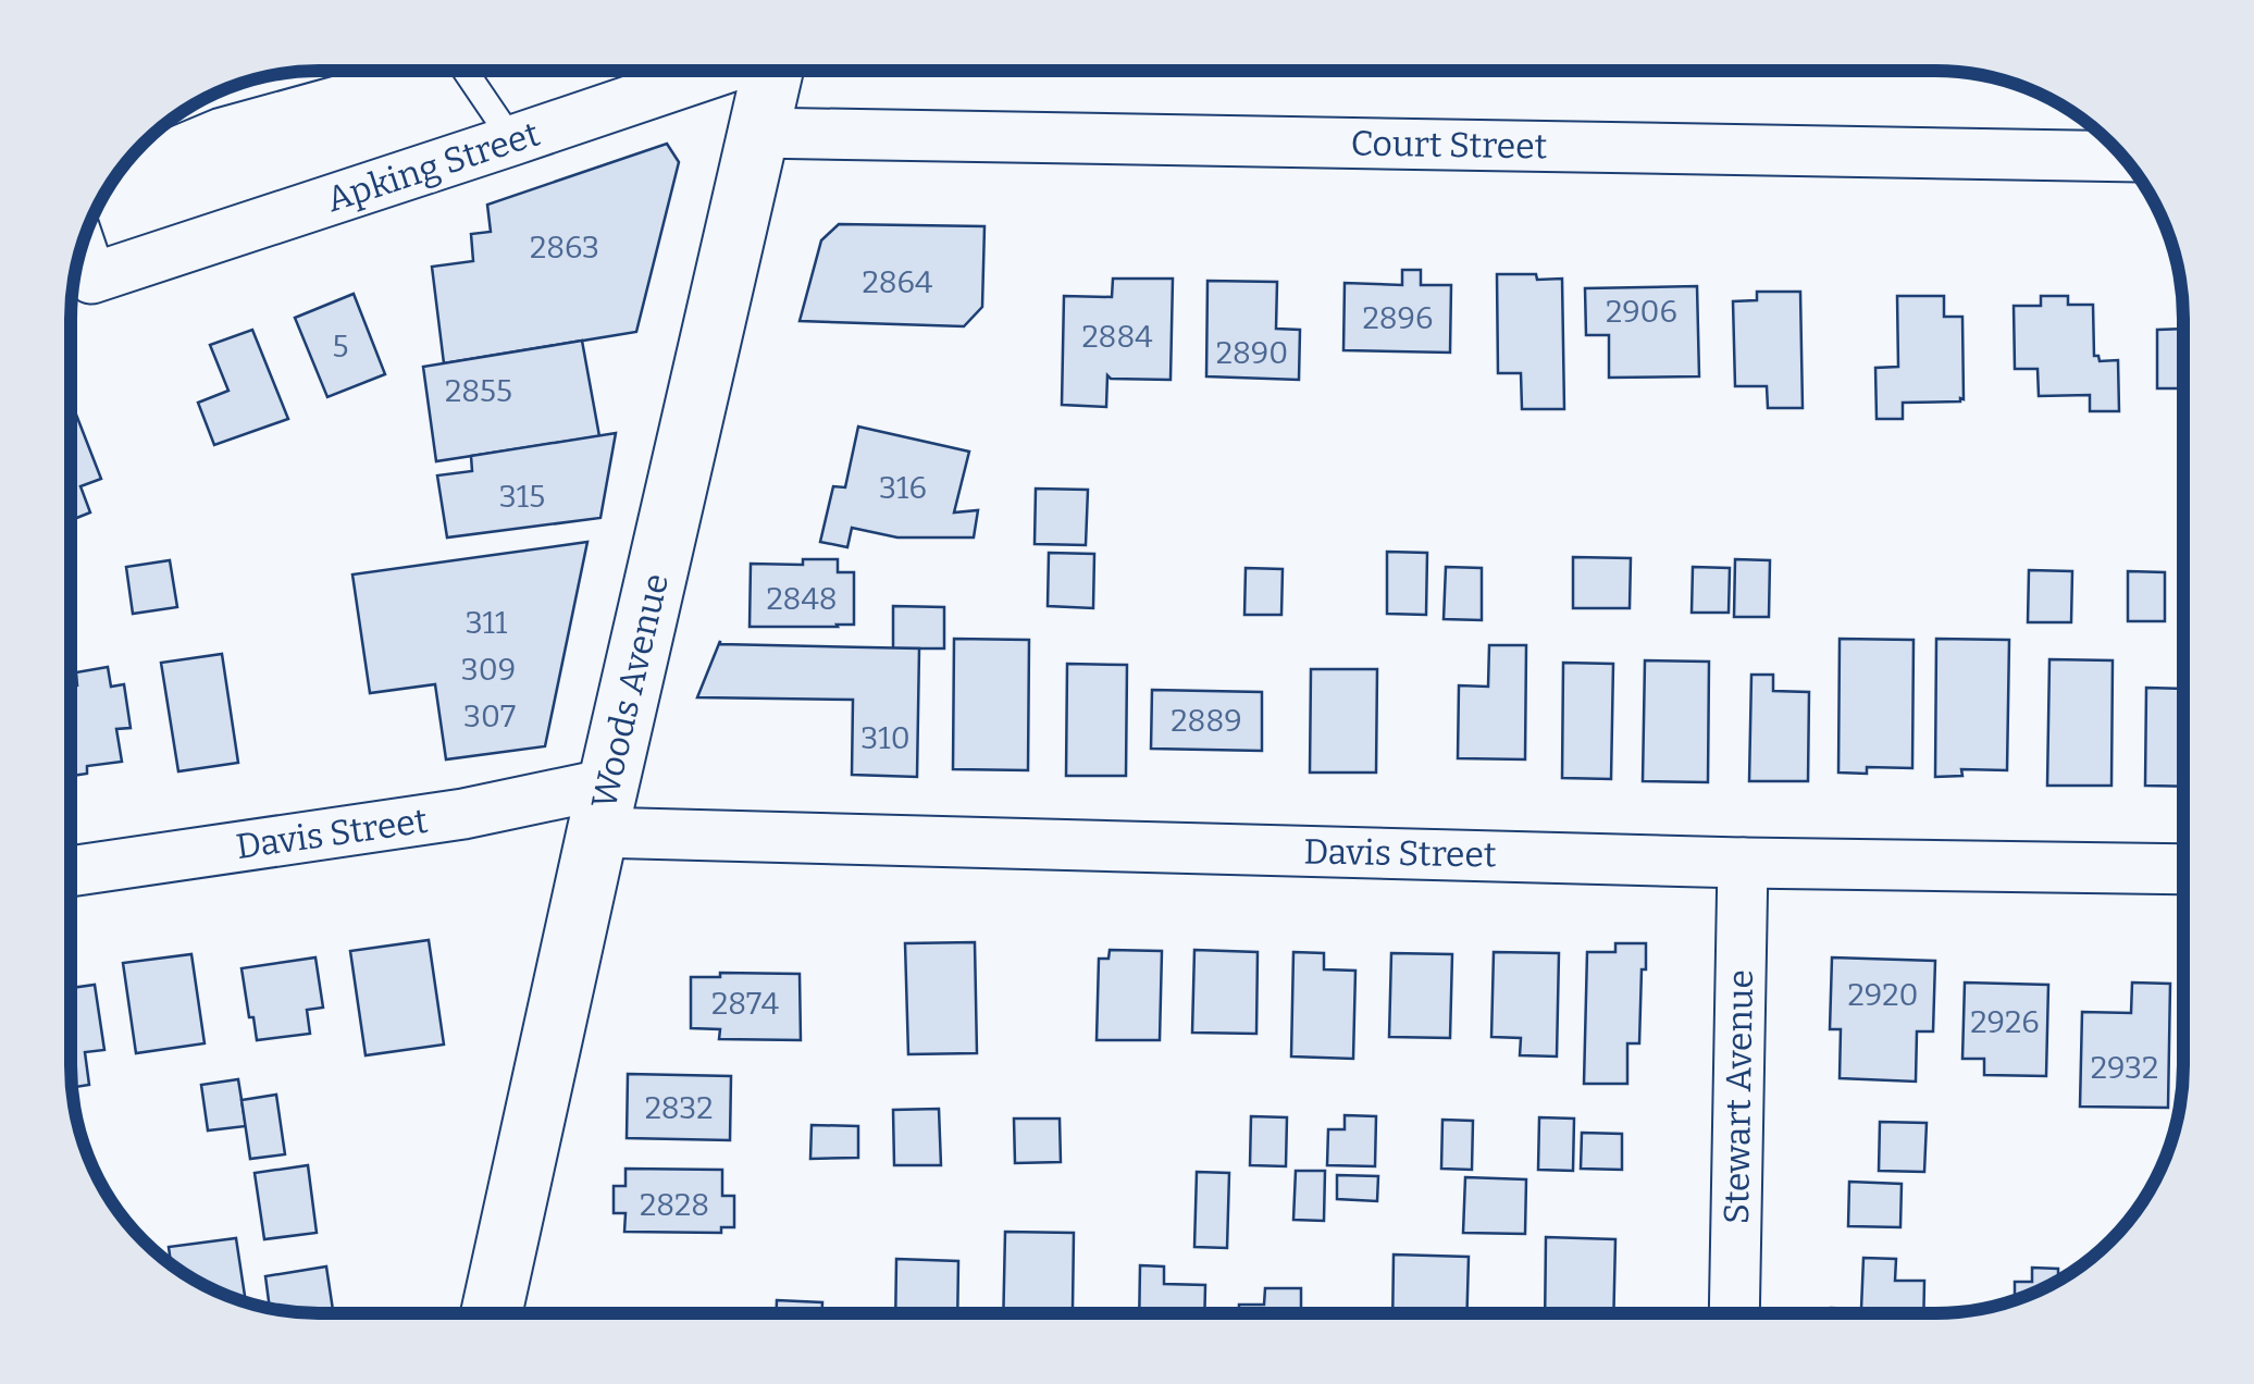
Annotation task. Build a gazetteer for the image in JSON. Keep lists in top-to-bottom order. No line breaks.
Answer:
{"streets":{"street":["Court Street","Apking Street","Woods Avenue","Davis Street","Stewart Avenue"]},"crossings":[["Court Street","Woods Avenue"],["Woods Avenue","Davis Street"],["Davis Street","Stewart Avenue"]],"house_numbers":["2863","2864","2906","2896","2884","5","2890","2855","316","315","2848","311","309","307","2889","310","2920","2874","2926","2932","2832","2828"]}
